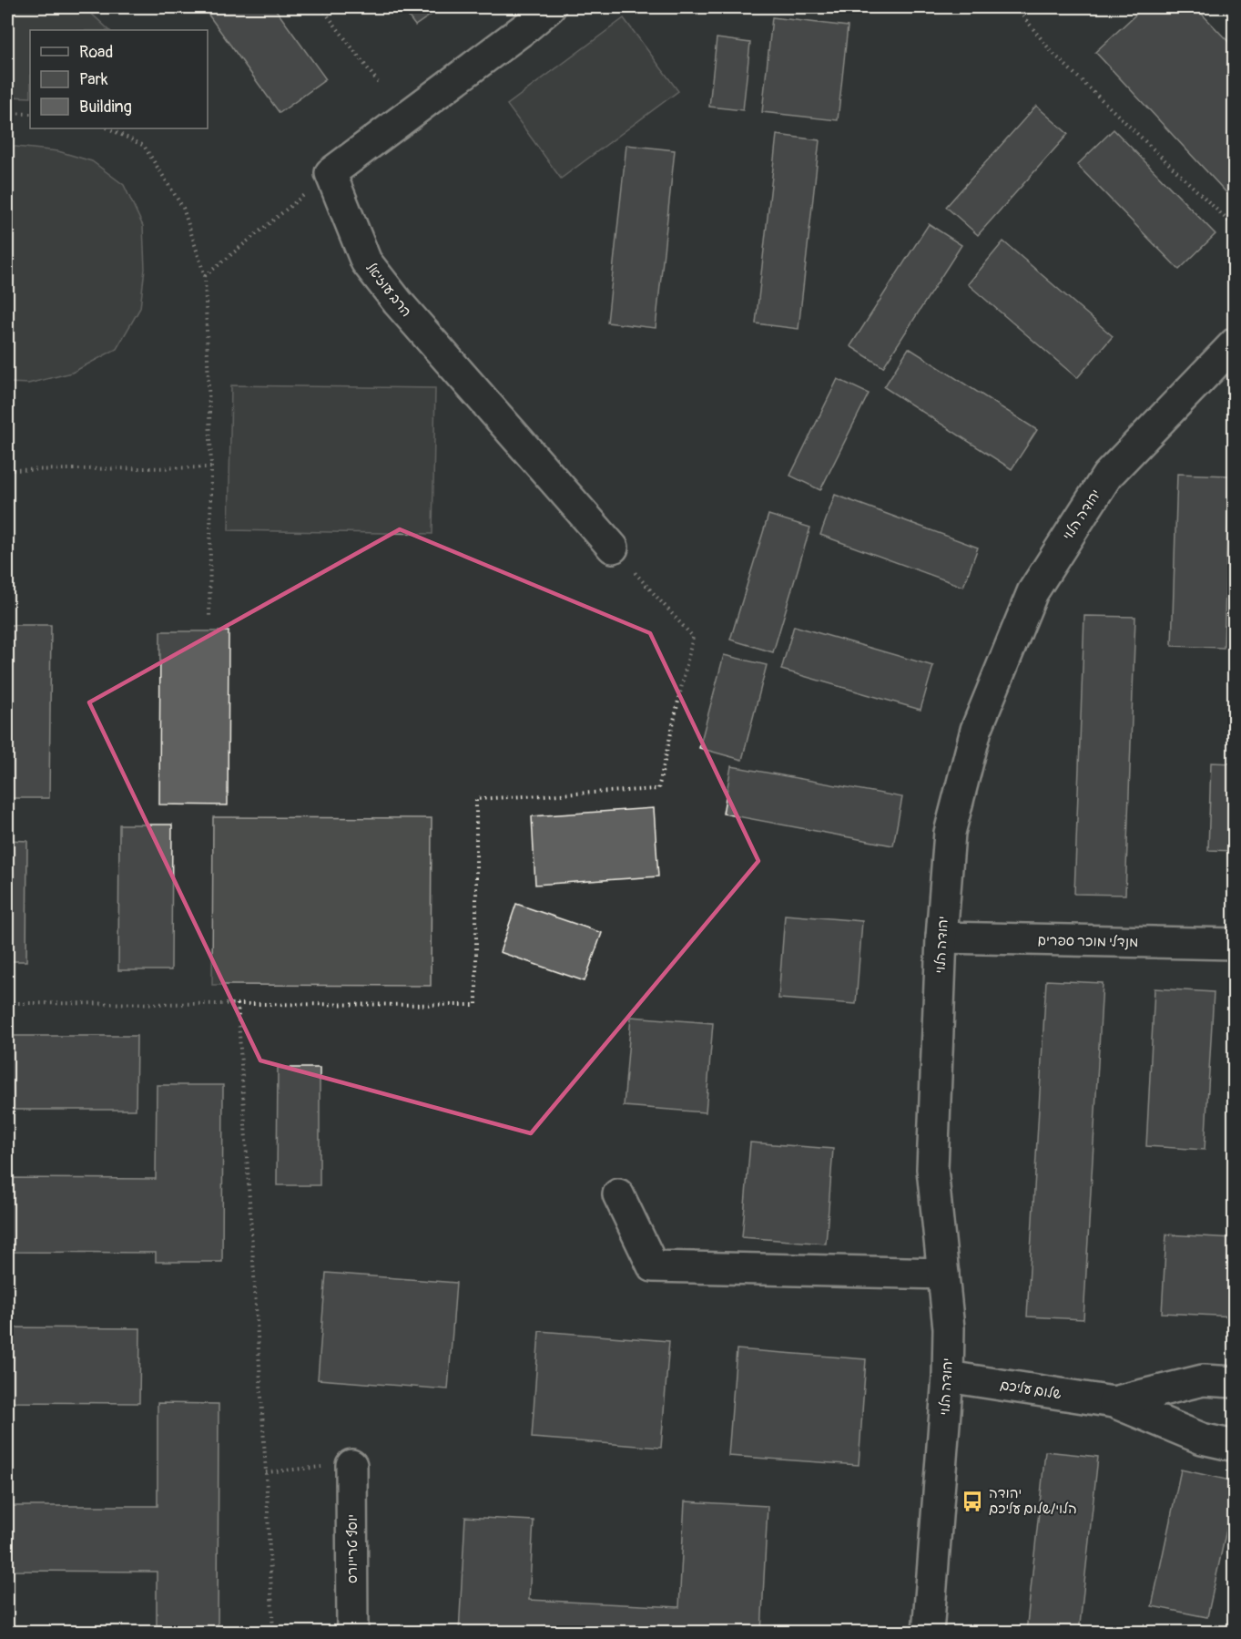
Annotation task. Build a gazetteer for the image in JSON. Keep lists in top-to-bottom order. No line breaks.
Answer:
{"streets":{"street":["הרב עוזיאל","יהודה הלוי","מנדלי מוכר ספרים","שלום עליכם","יוסף טרייורס"]},"crossings":[["יהודה הלוי","מנדלי מוכר ספרים"],["יהודה הלוי","שלום עליכם"]],"places":{"bus stop":["יהודה הלוי/שלום עליכם"]},"legend":["Road","Park","Building"]}
